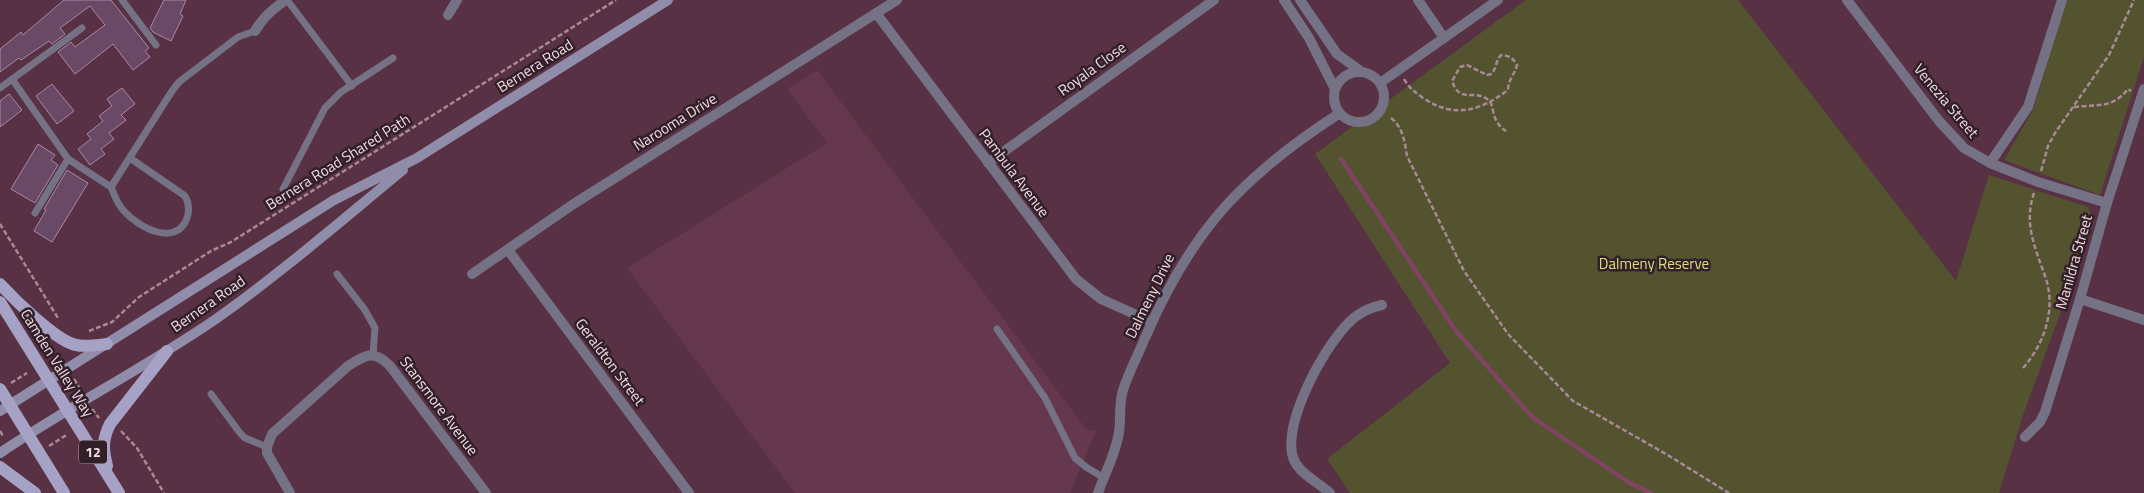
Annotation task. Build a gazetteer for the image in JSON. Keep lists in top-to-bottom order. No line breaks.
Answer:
{"streets":{"main road":["Bernera Road","Camden Valley Way","12"],"street":["Royala Close","Venezia Street","Narooma Drive","Pambula Avenue","Manildra Street","Dalmeny Drive","Geraldton Street","Stansmore Avenue"],"path":["Bernera Road Shared Path"]},"crossings":[["Bernera Road","Camden Valley Way"],["Royala Close","Pambula Avenue"],["Venezia Street","Manildra Street"],["Narooma Drive","Pambula Avenue"],["Narooma Drive","Geraldton Street"],["Pambula Avenue","Dalmeny Drive"]],"parks":["Dalmeny Reserve"]}
